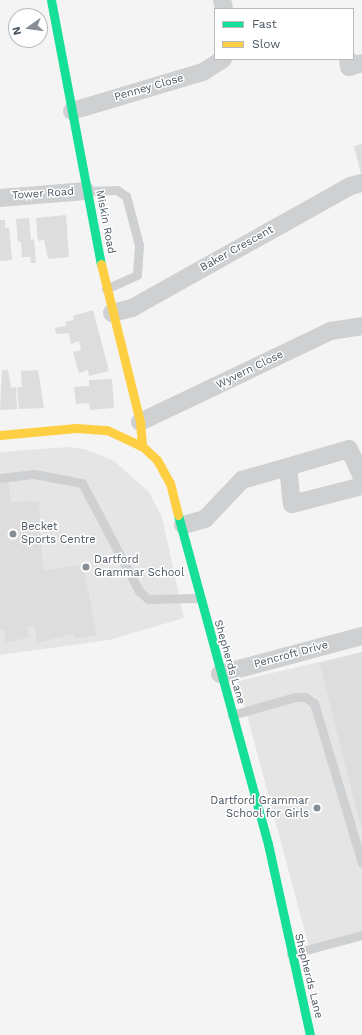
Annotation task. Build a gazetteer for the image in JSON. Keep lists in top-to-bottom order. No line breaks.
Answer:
{"streets":{"main road":["Miskin Road","Shepherds Lane"],"street":["Penney Close","Tower Road","Baker Crescent","Wyvern Close","Pencroft Drive"]},"crossings":[["Penney Close","Miskin Road"],["Tower Road","Miskin Road"],["Miskin Road","Baker Crescent"],["Miskin Road","Wyvern Close"],["Miskin Road","Shepherds Lane"],["Pencroft Drive","Shepherds Lane"]],"places":["Becket Sports Centre","Dartford Grammar School","Dartford Grammar School for Girls"],"legend":["Fast","Slow"],"north":"left"}
